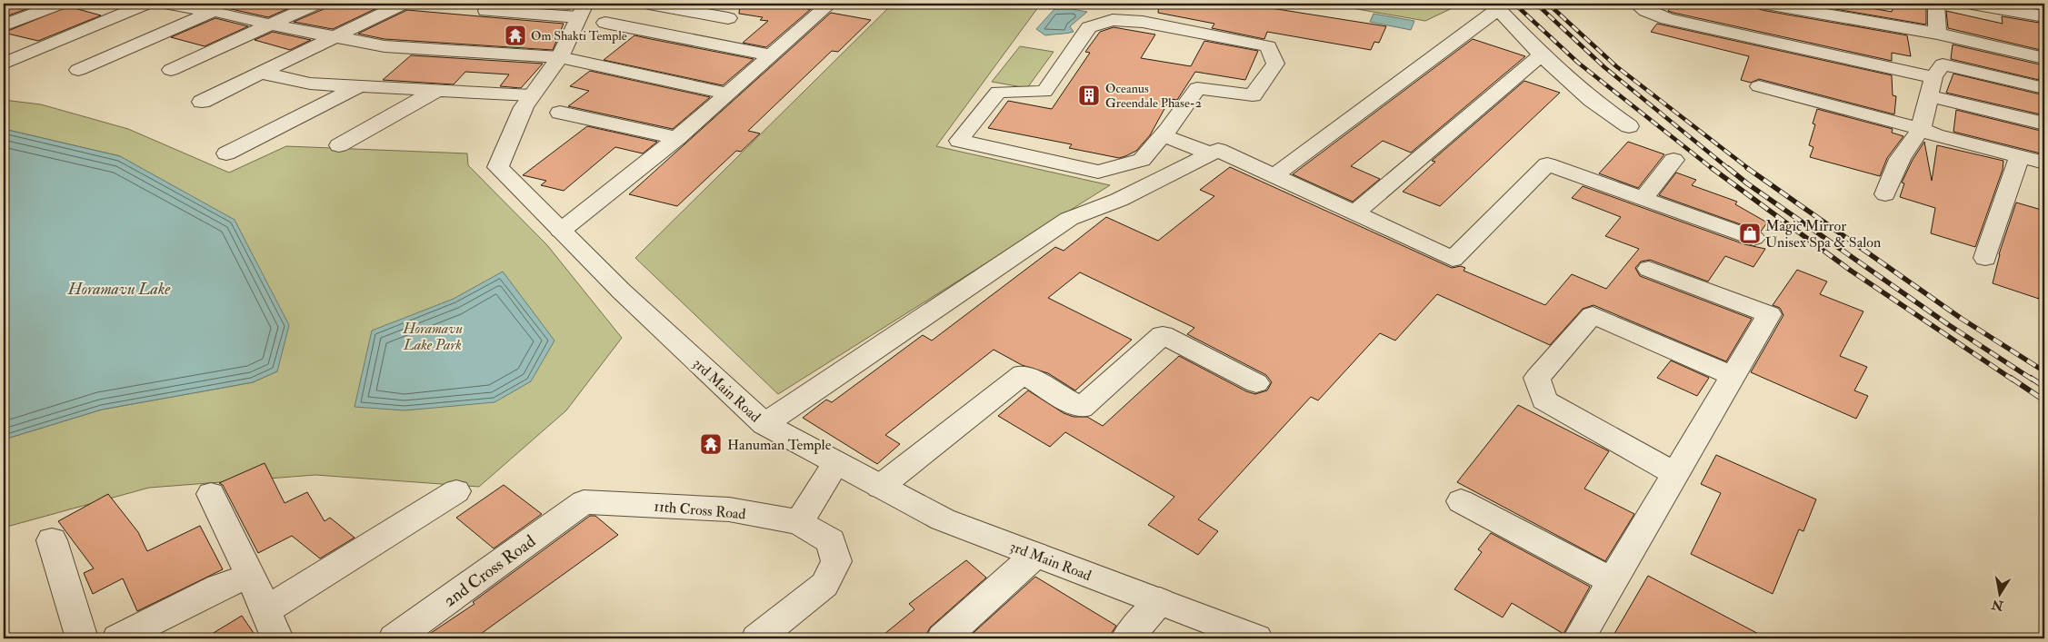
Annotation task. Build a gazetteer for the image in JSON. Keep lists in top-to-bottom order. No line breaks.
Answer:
{"streets":{"street":["3rd Main Road","11th Cross Road","2nd Cross Road"]},"crossings":[["11th Cross Road","2nd Cross Road"]],"water":["Horamavu Lake"],"parks":["Horamavu Lake Park"],"places":{"temple":["Om Shakti Temple","Hanuman Temple"],"building":["Oceanus Greendale Phase-2"],"shop":["Magic Mirror Unisex Spa & Salon"]},"north":"bottom"}
